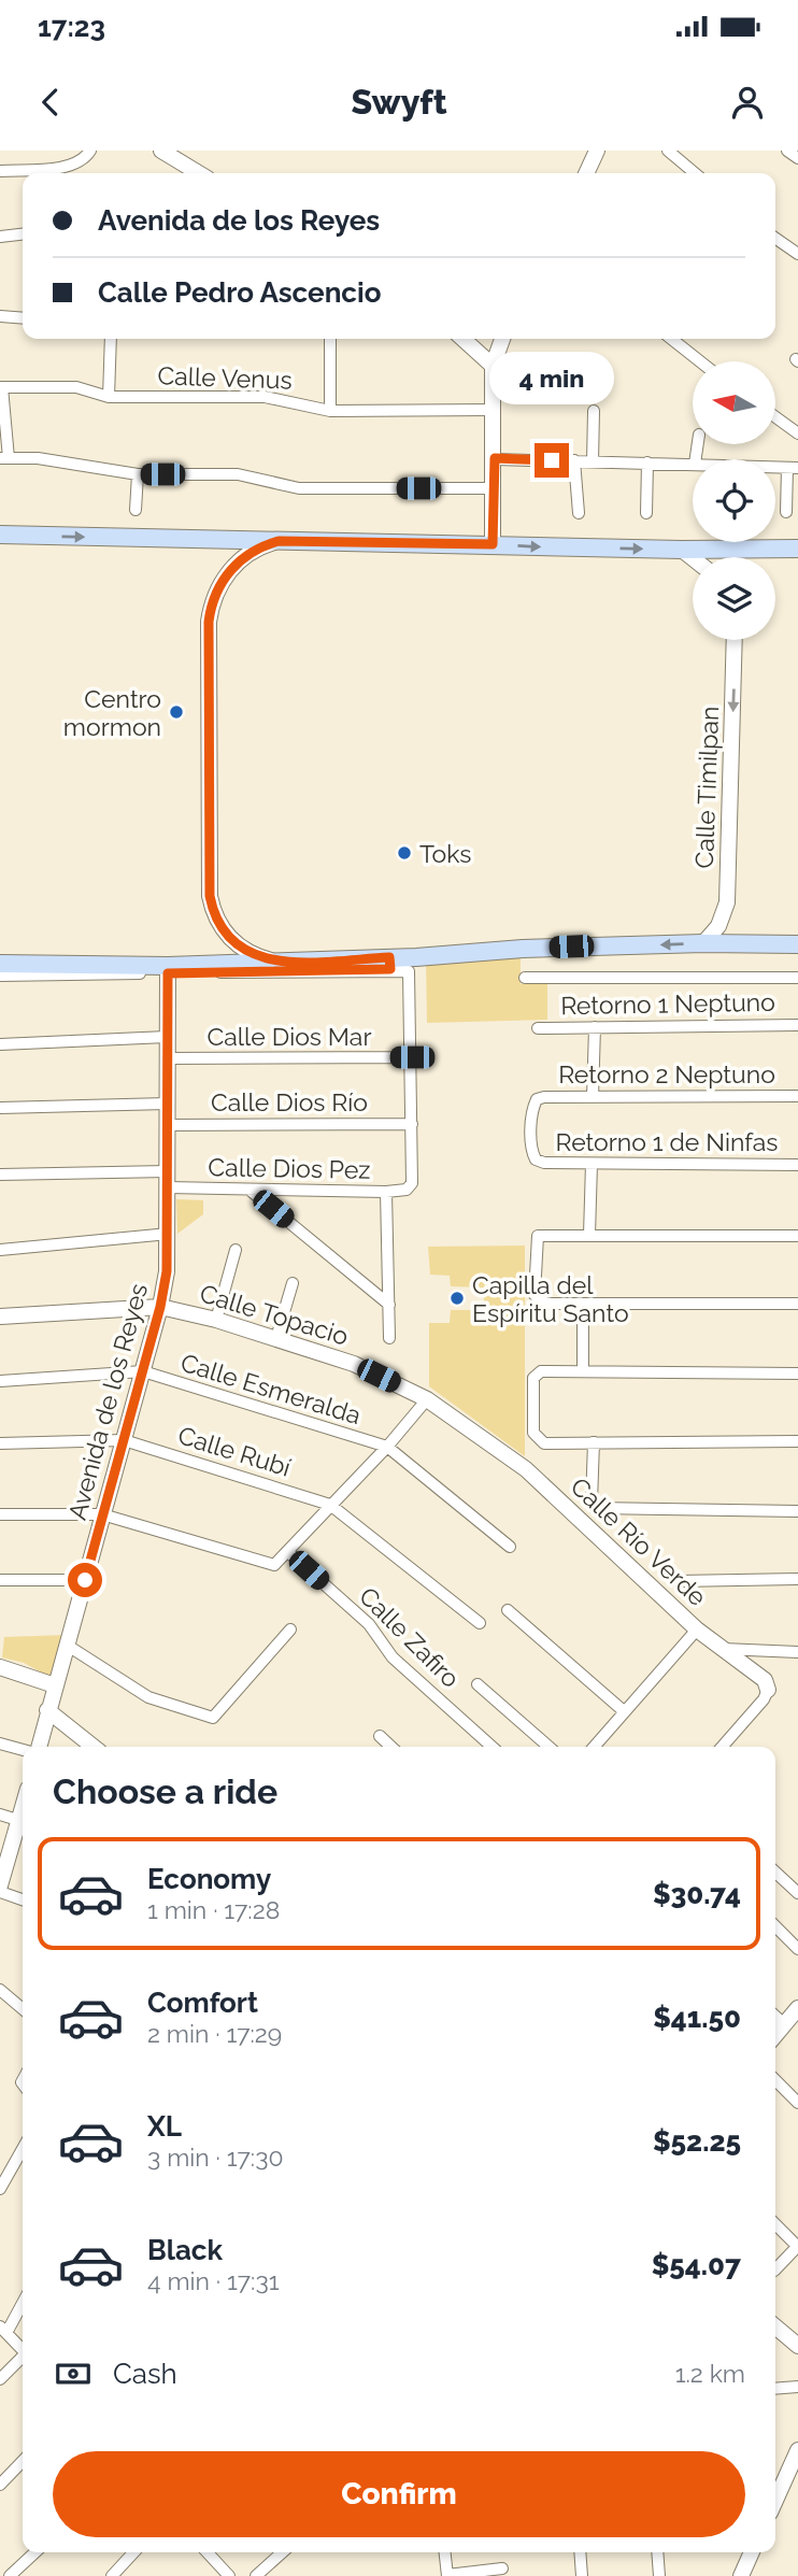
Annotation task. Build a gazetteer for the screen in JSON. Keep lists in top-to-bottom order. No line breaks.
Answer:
{"streets":{"street":["Calle Venus","Calle Timilpan","Retorno 1 Neptuno","Calle Dios Mar","Retorno 2 Neptuno","Calle Dios Río","Retorno 1 de Ninfas","Calle Dios Pez","Calle Topacio","Calle Esmeralda","Avenida de los Reyes","Calle Rubí","Calle Río Verde","Calle Zafiro"]},"crossings":[["Calle Dios Mar","Avenida de los Reyes"],["Retorno 2 Neptuno","Retorno 1 de Ninfas"],["Calle Dios Río","Calle Dios Pez"],["Calle Dios Río","Avenida de los Reyes"],["Calle Dios Pez","Avenida de los Reyes"],["Calle Topacio","Avenida de los Reyes"],["Calle Topacio","Calle Río Verde"],["Calle Esmeralda","Avenida de los Reyes"],["Avenida de los Reyes","Calle Rubí"]],"one_way":["Calle Timilpan"],"places":["Centro mormon","Toks","Capilla del Espíritu Santo"],"north":"left","page":{"status":"17:23","header":"Swyft","banner":["Avenida de los Reyes","Calle Pedro Ascencio"],"bubble":"4 min","heading":"Choose a ride","list":[{"name":"Economy","note":"1 min · 17:28","value":"$30.74"},{"name":"Comfort","note":"2 min · 17:29","value":"$41.50"},{"name":"XL","note":"3 min · 17:30","value":"$52.25"},{"name":"Black","note":"4 min · 17:31","value":"$54.07"}],"pay":["Cash","1.2 km"],"buttons":"Confirm"}}
